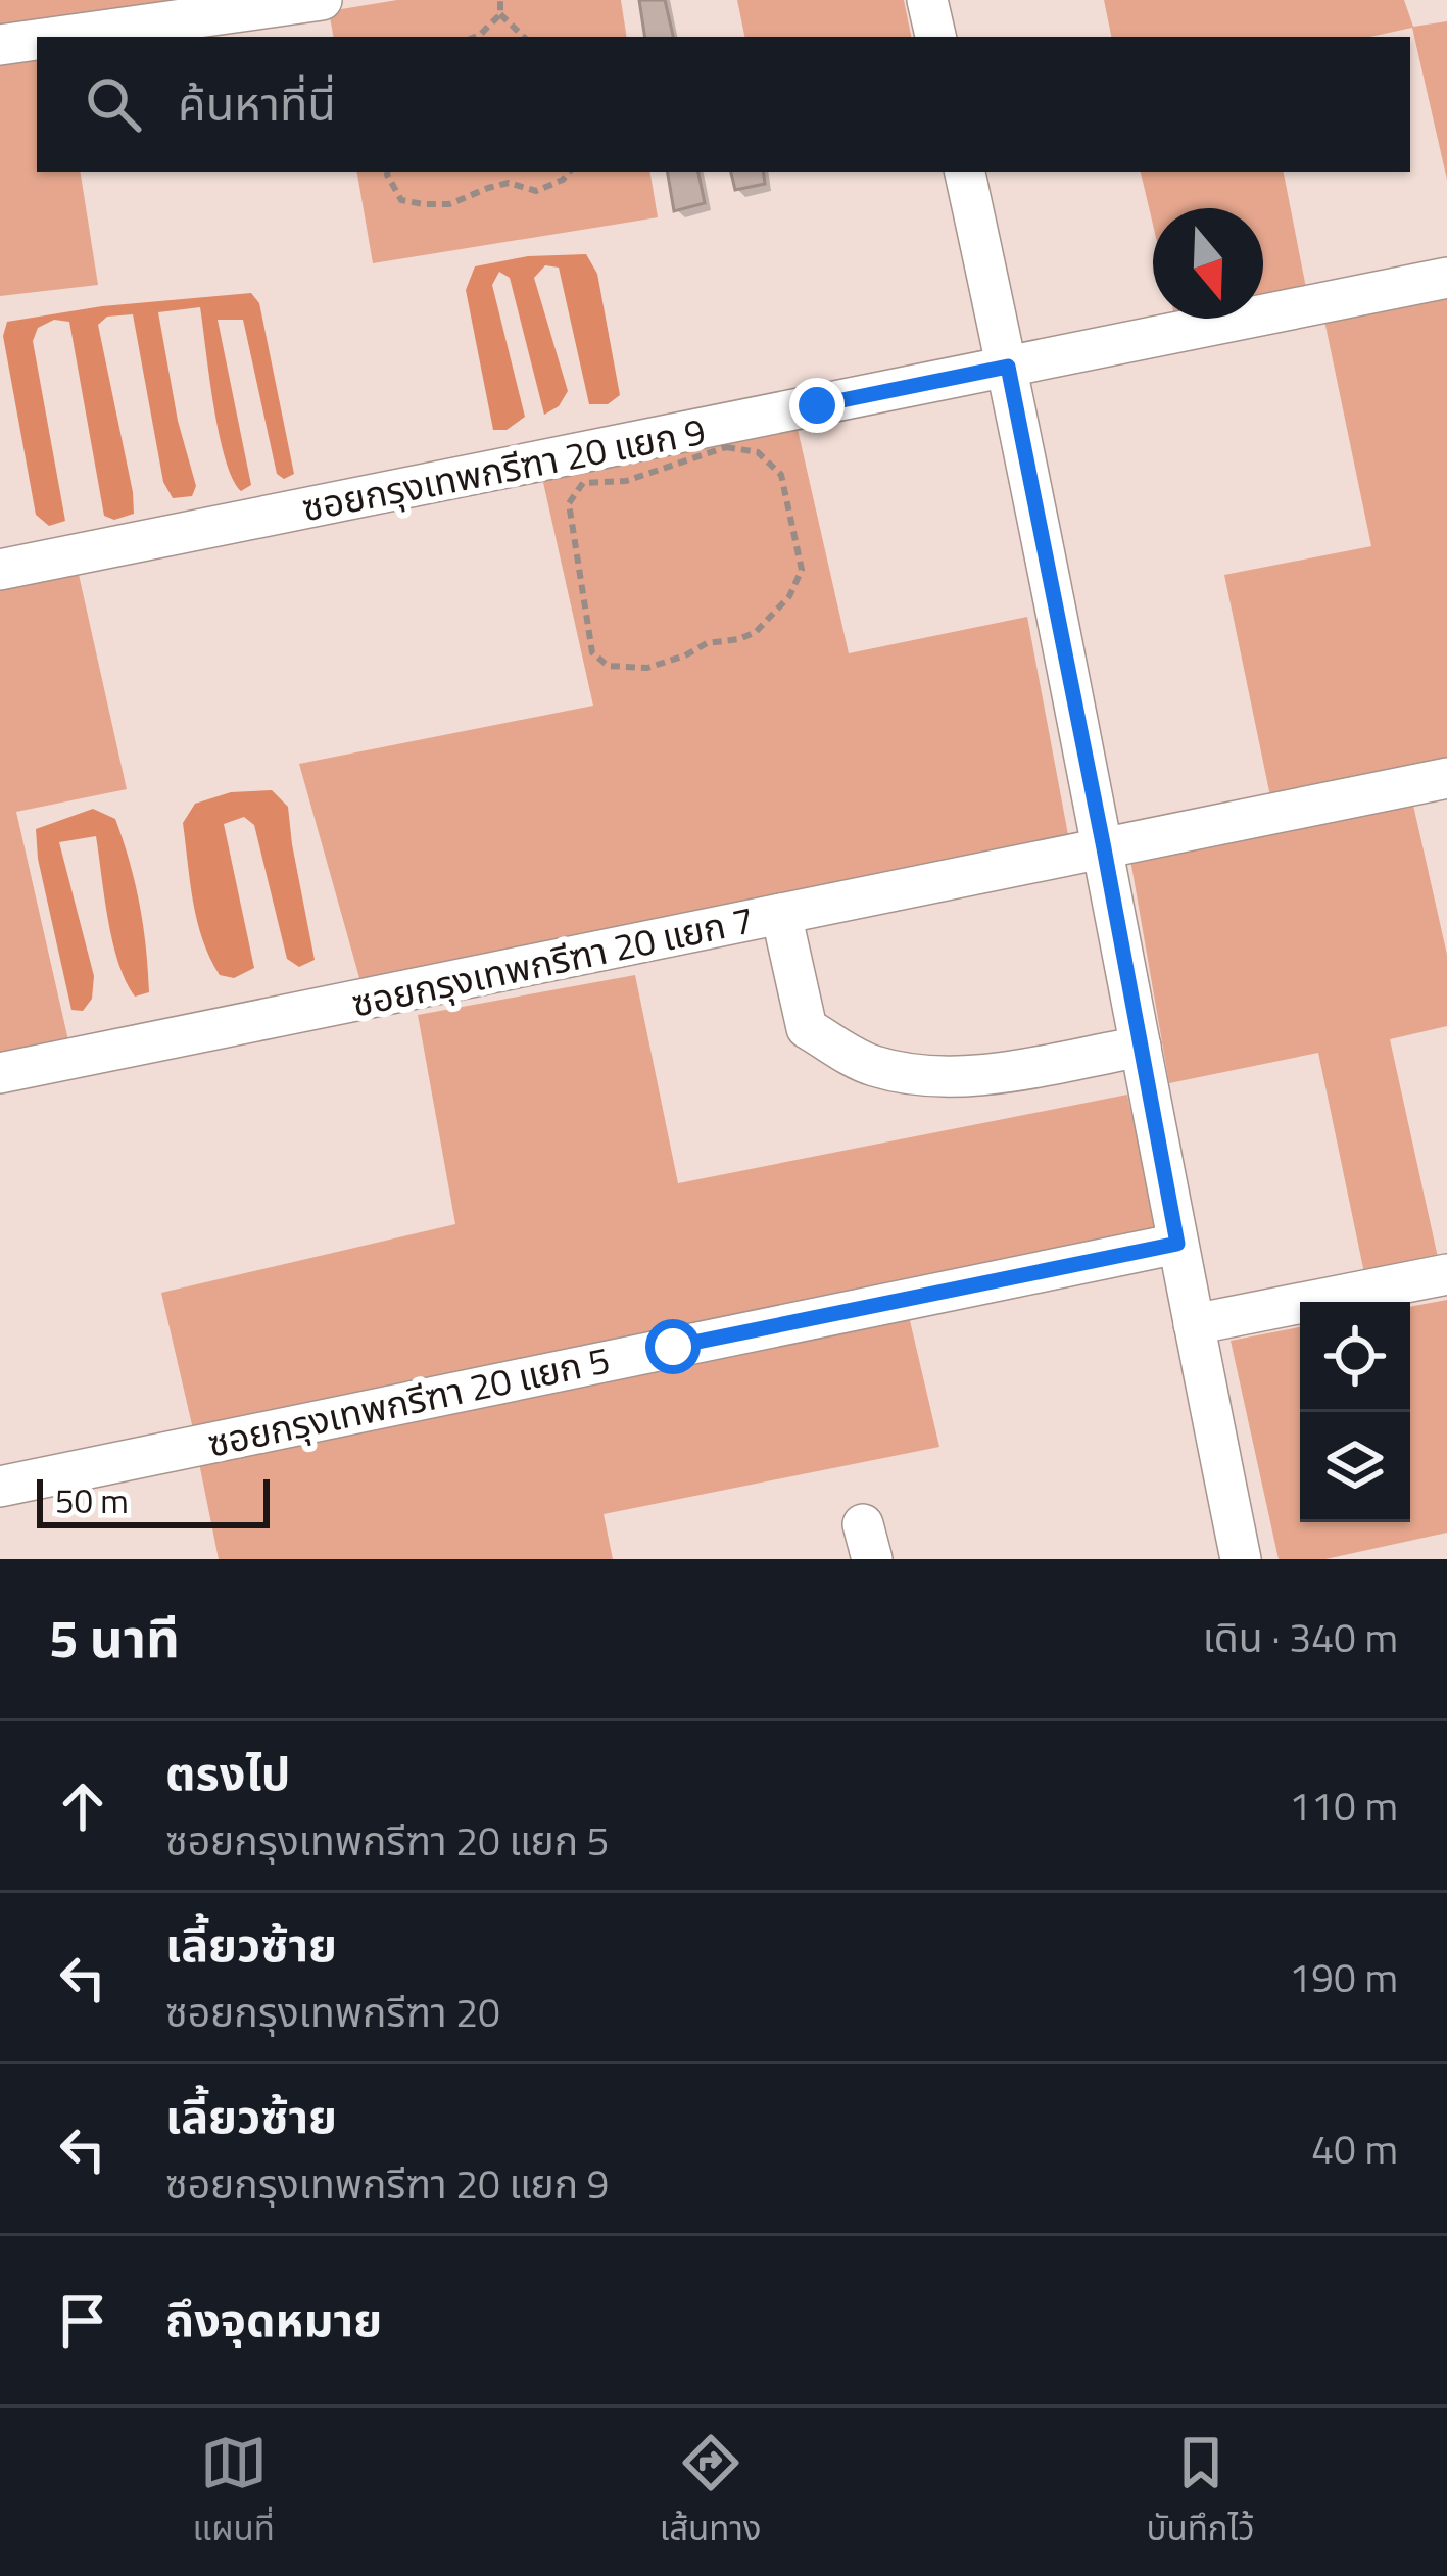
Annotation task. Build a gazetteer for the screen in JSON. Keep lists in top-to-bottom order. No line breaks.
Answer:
{"streets":{"street":["ซอยกรุงเทพกรีฑา 20 แยก 9","ซอยกรุงเทพกรีฑา 20 แยก 7","ซอยกรุงเทพกรีฑา 20 แยก 5"]},"scale_bar":"50 m","north":"bottom","page":{"search":"ค้นหาที่นี่","scale":"50 m","heading":["5 นาที","เดิน · 340 m"],"list":[["ตรงไป","ซอยกรุงเทพกรีฑา 20 แยก 5","110 m"],["เลี้ยวซ้าย","ซอยกรุงเทพกรีฑา 20","190 m"],["เลี้ยวซ้าย","ซอยกรุงเทพกรีฑา 20 แยก 9","40 m"],"ถึงจุดหมาย"],"nav":["แผนที่","เส้นทาง","บันทึกไว้"]}}
